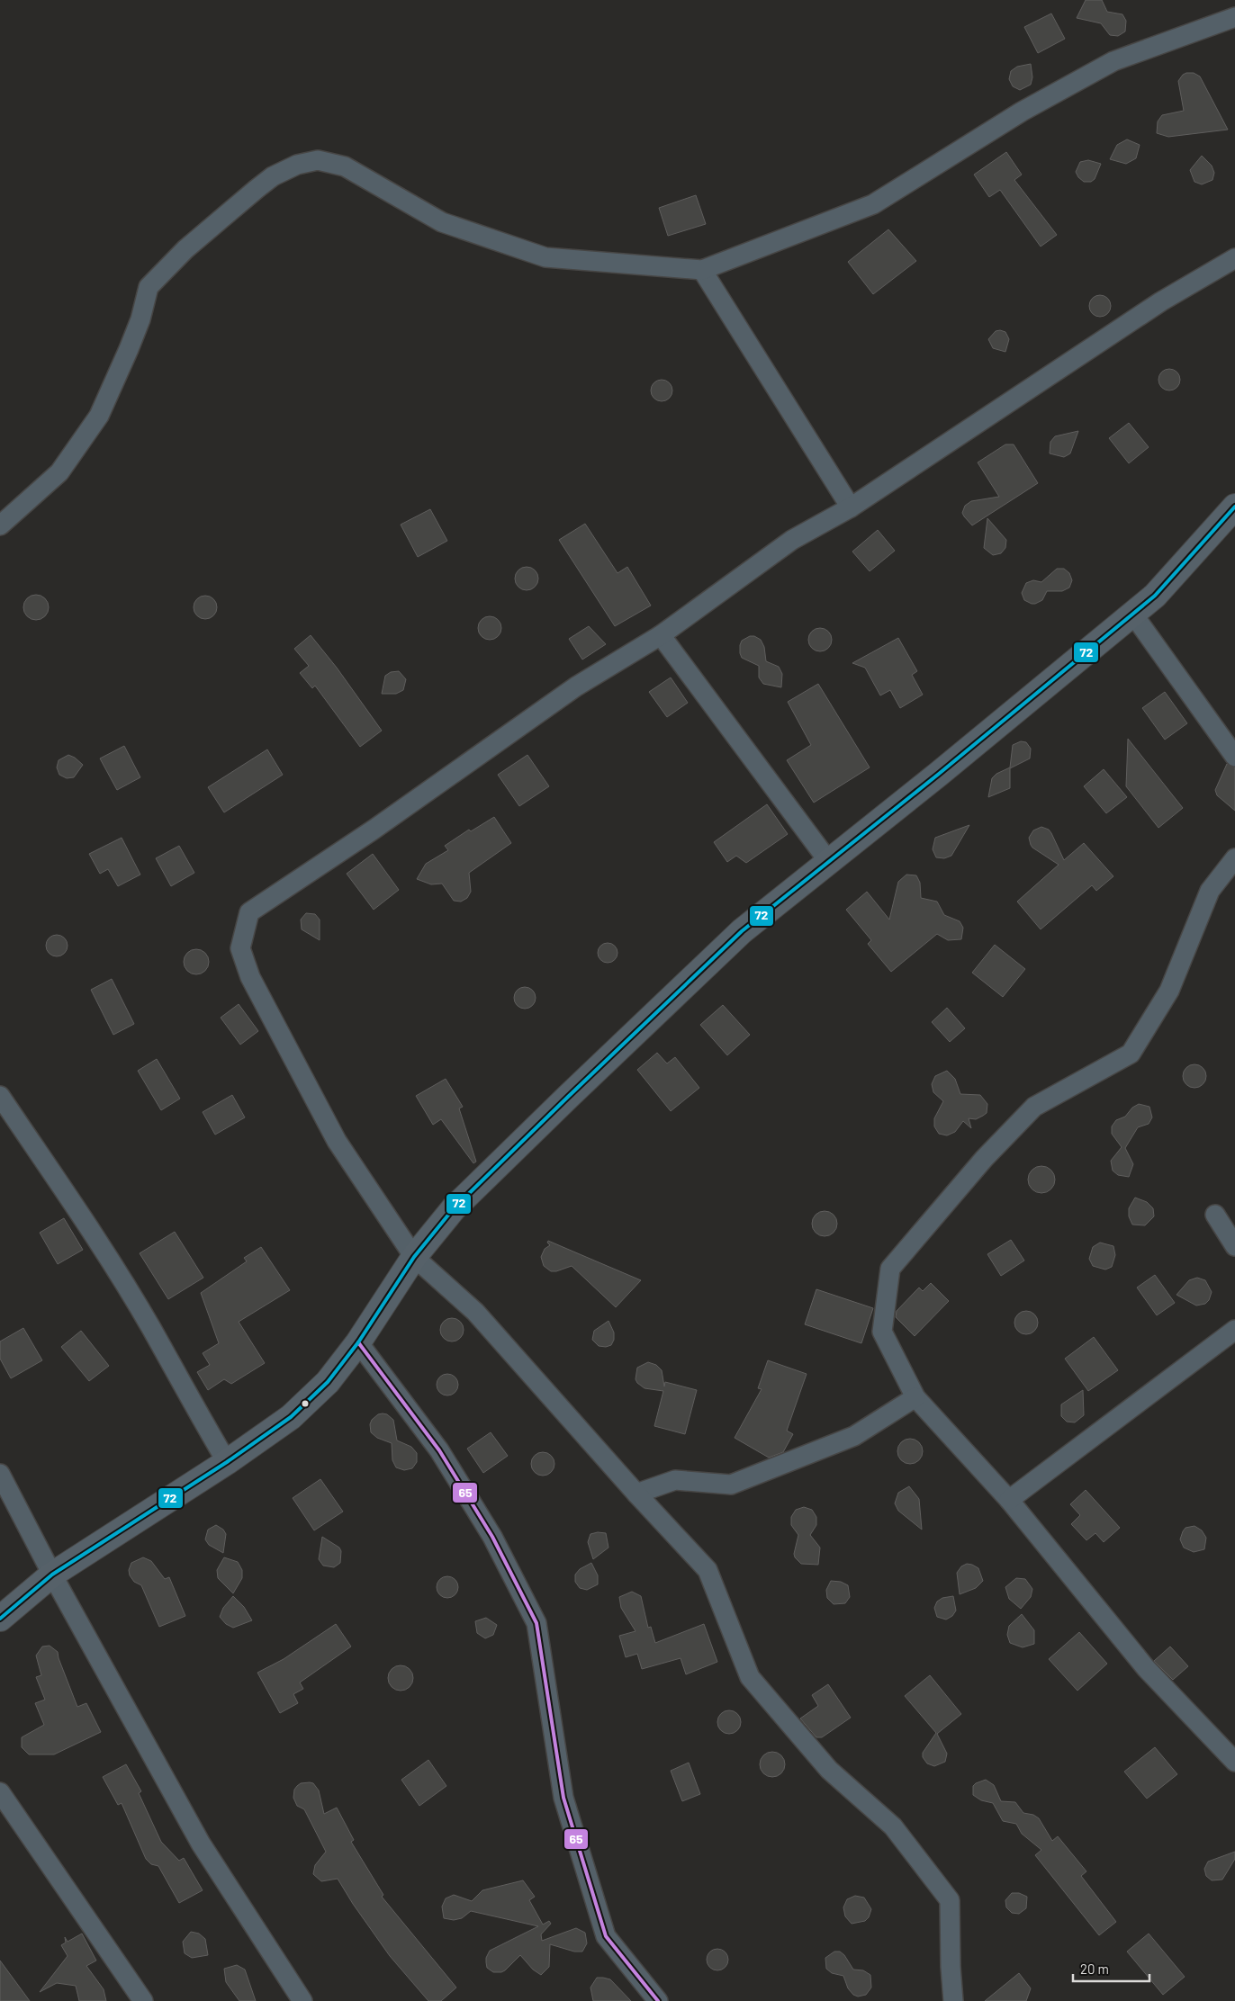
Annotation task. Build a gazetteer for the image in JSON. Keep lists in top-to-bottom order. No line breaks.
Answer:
{"lines":["transit line 72","transit line 65"],"scale_bar":"20 m"}
